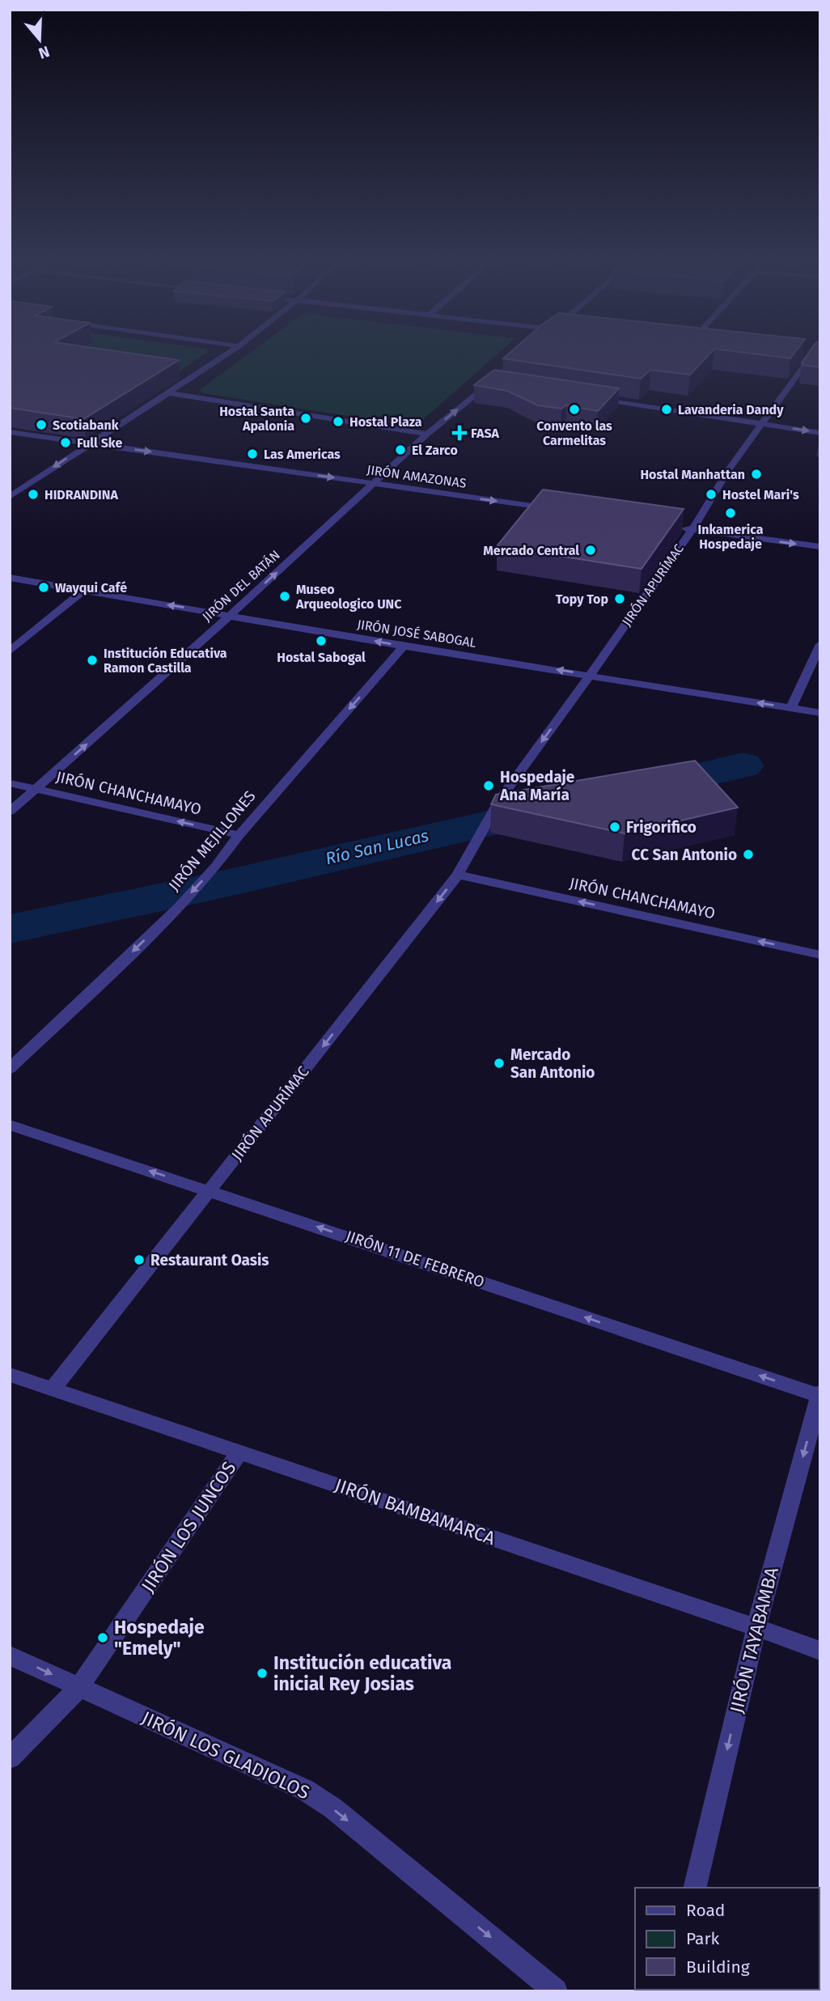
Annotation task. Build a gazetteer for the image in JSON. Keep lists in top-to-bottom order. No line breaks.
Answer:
{"streets":{"street":["JIRÓN AMAZONAS","JIRÓN APURÍMAC","JIRÓN DEL BATÁN","JIRÓN JOSÉ SABOGAL","JIRÓN CHANCHAMAYO","JIRÓN MEJILLONES","JIRÓN 11 DE FEBRERO","JIRÓN BAMBAMARCA","JIRÓN LOS JUNCOS","JIRÓN TAYABAMBA","JIRÓN LOS GLADIOLOS"]},"crossings":[["JIRÓN AMAZONAS","JIRÓN DEL BATÁN"],["JIRÓN APURÍMAC","JIRÓN JOSÉ SABOGAL"],["JIRÓN APURÍMAC","JIRÓN CHANCHAMAYO"],["JIRÓN APURÍMAC","JIRÓN 11 DE FEBRERO"],["JIRÓN APURÍMAC","JIRÓN BAMBAMARCA"],["JIRÓN DEL BATÁN","JIRÓN JOSÉ SABOGAL"],["JIRÓN DEL BATÁN","JIRÓN CHANCHAMAYO"],["JIRÓN JOSÉ SABOGAL","JIRÓN MEJILLONES"],["JIRÓN CHANCHAMAYO","JIRÓN MEJILLONES"],["JIRÓN 11 DE FEBRERO","JIRÓN TAYABAMBA"],["JIRÓN BAMBAMARCA","JIRÓN LOS JUNCOS"],["JIRÓN BAMBAMARCA","JIRÓN TAYABAMBA"],["JIRÓN LOS JUNCOS","JIRÓN LOS GLADIOLOS"]],"one_way":["JIRÓN APURÍMAC","JIRÓN DEL BATÁN","JIRÓN JOSÉ SABOGAL","JIRÓN CHANCHAMAYO","JIRÓN MEJILLONES","JIRÓN 11 DE FEBRERO","JIRÓN TAYABAMBA","JIRÓN LOS GLADIOLOS"],"water":["Río San Lucas"],"places":{"other":["Convento las Carmelitas","Lavanderia Dandy","Hostal Santa Apalonia","Hostal Plaza","Scotiabank","Full Ske","El Zarco","Las Americas","Hostal Manhattan","HIDRANDINA","Hostel Mari's","Inkamerica Hospedaje","Mercado Central","Wayqui Café","Museo Arqueologico UNC","Topy Top","Hostal Sabogal","Institución Educativa Ramon Castilla","Hospedaje Ana María","Frigorifico","CC San Antonio","Mercado San Antonio","Restaurant Oasis","Hospedaje \"Emely\"","Institución educativa inicial Rey Josias"],"health":["FASA"]},"legend":["Road","Park","Building"],"north":"bottom"}
